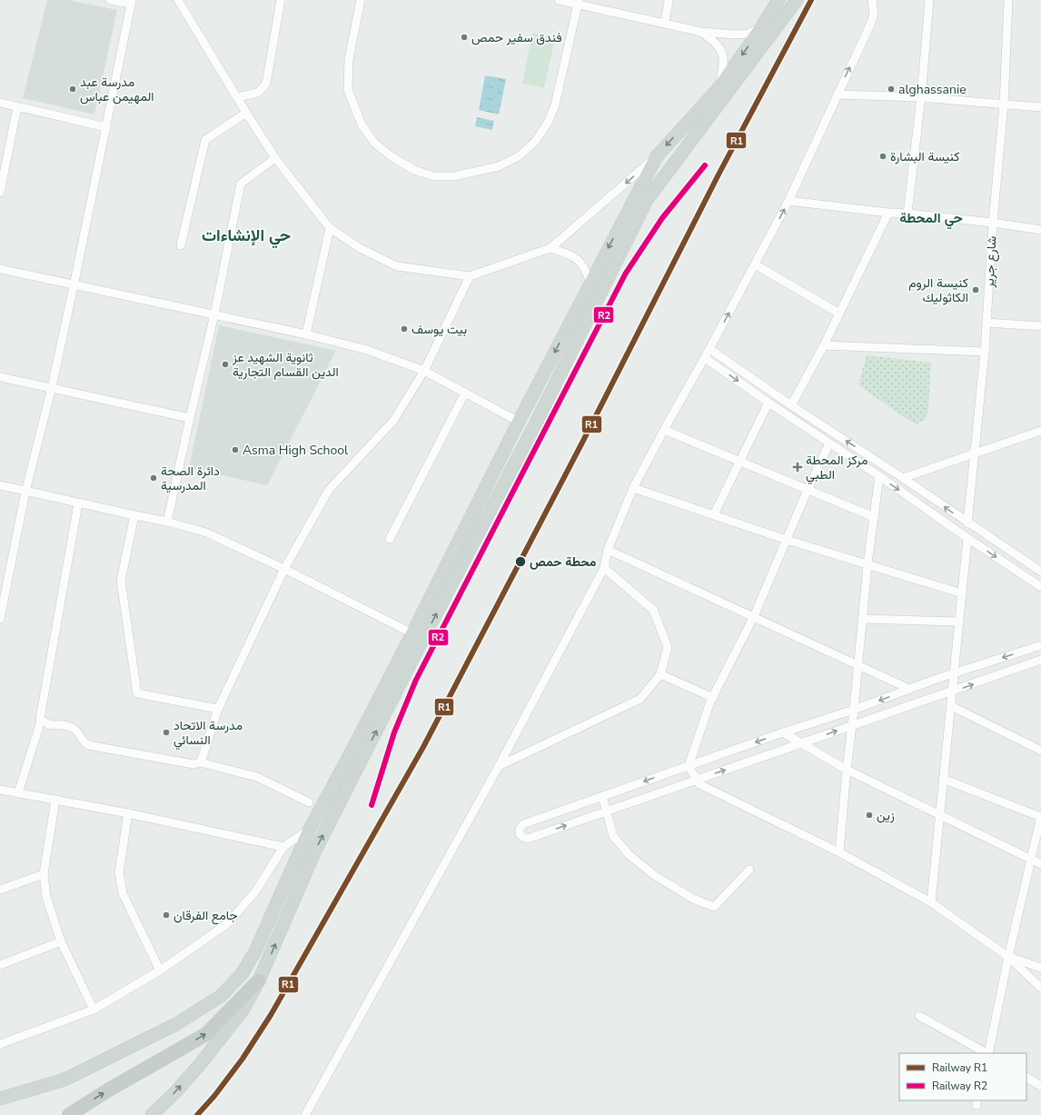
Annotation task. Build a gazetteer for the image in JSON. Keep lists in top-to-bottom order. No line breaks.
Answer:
{"streets":{"street":["شارع جرير"]},"districts":["حي المحطة","حي الإنشاءات"],"places":{"other":["فندق سفير حمص","مدرسة عبد المهيمن عباس","alghassanie","كنيسة البشارة","كنيسة الروم الكاثوليك","بيت يوسف","ثانوية الشهيد عز الدين القسام التجارية","Asma High School","دائرة الصحة المدرسية","محطة حمص","مدرسة الاتحاد النسائي","زين","جامع الفرقان"],"health":["مركز المحطة الطبي"]},"lines":["rail line R1","rail line R2"],"legend":["Railway R1","Railway R2"]}
